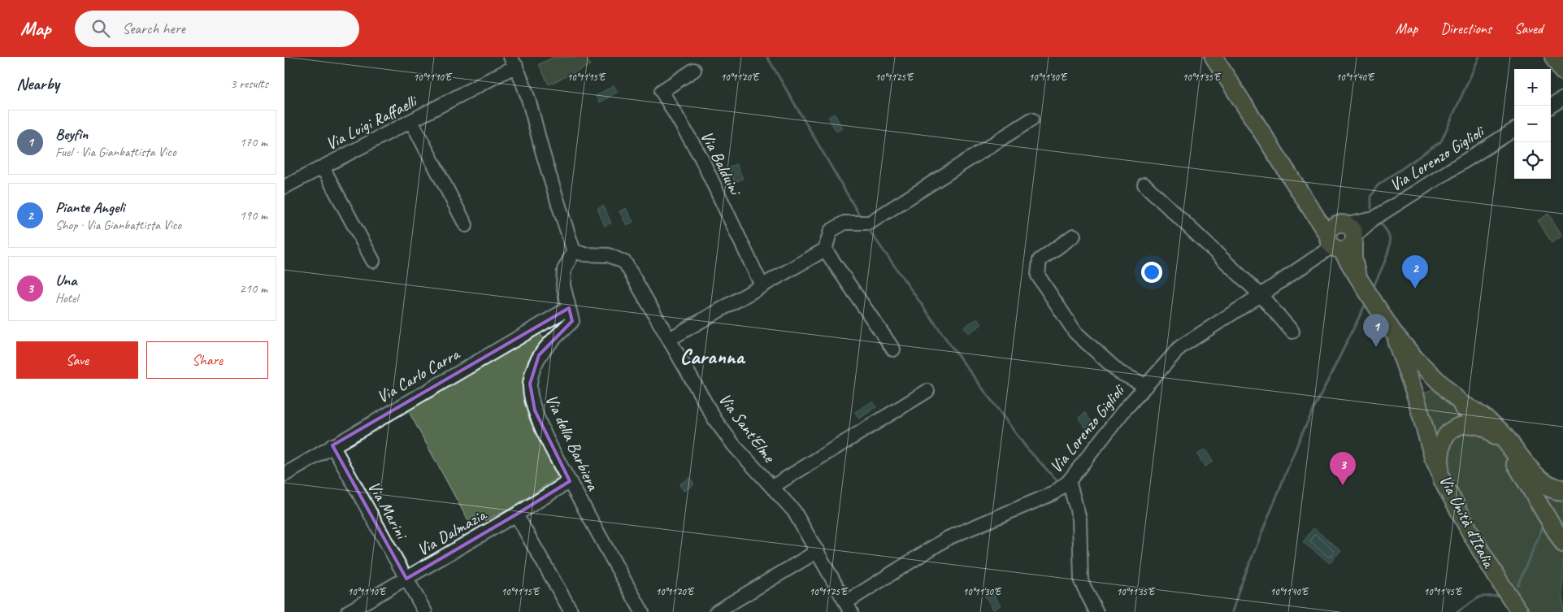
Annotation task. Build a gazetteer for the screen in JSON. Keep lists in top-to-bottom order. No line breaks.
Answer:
{"streets":{"main road":["Via Unità d'Italia"],"street":["Via Luigi Raffaelli","Via Lorenzo Giglioli","Via Balduini","Via Carlo Carra","Via Sant'Elme","Via della Barbiera","Via Marini","Via Dalmazia"]},"crossings":[["Via Lorenzo Giglioli","Via Sant'Elme"],["Via Carlo Carra","Via della Barbiera"],["Via Carlo Carra","Via Marini"],["Via Sant'Elme","Via della Barbiera"],["Via della Barbiera","Via Dalmazia"],["Via Marini","Via Dalmazia"]],"districts":["Caranna"],"page":{"header":"Map","search":"Search here","nav":["Map","Directions","Saved"],"heading":["Nearby","3 results"],"map_buttons":["+","−"],"list":[{"mark":"1","name":"Beyfin","note":"Fuel · Via Gianbattista Vico","value":"170 m"},{"mark":"2","name":"Piante Angeli","note":"Shop · Via Gianbattista Vico","value":"190 m"},{"mark":"3","name":"Una","note":"Hotel","value":"210 m"}],"pins":["2","1","3"],"buttons":["Save","Share"]},"coordinates":["10°11'10\"E","10°11'15\"E","10°11'20\"E","10°11'25\"E","10°11'30\"E","10°11'35\"E","10°11'40\"E","10°11'45\"E"]}
